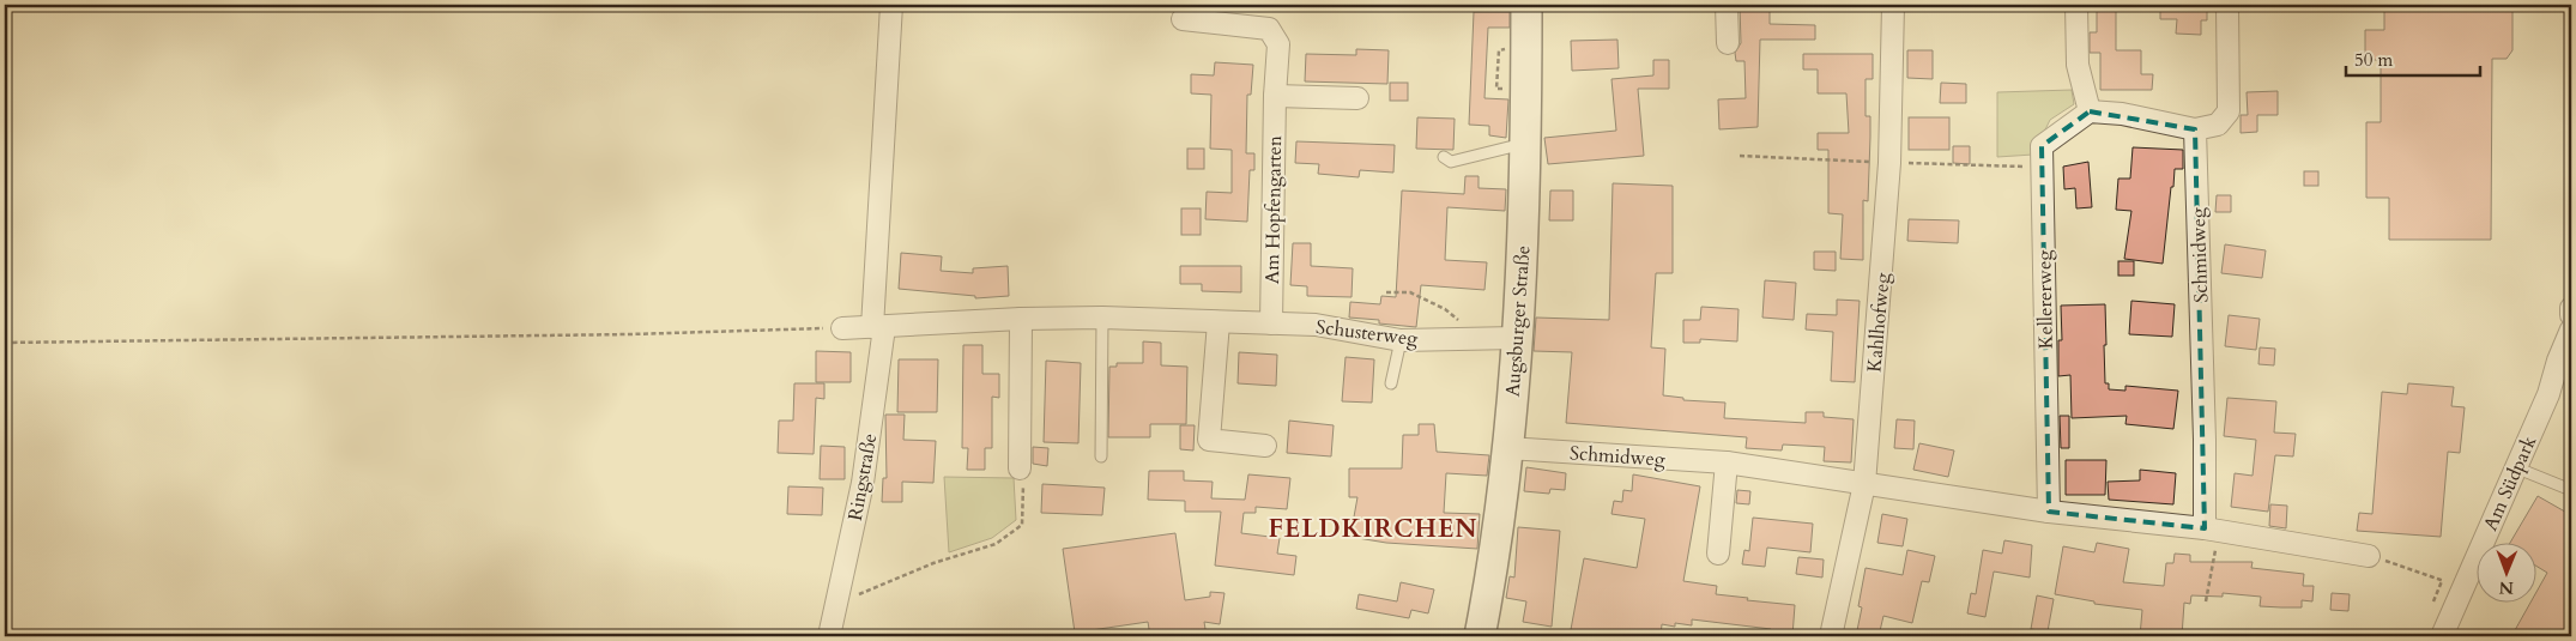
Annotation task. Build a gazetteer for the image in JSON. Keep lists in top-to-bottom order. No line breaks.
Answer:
{"streets":{"main road":["Augsburger Straße"],"street":["Am Hopfengarten","Schmidweg","Kellererweg","Kahlhofweg","Schusterweg","Ringstraße","Am Südpark"]},"crossings":[["Am Hopfengarten","Schusterweg"],["Schmidweg","Kellererweg"],["Schmidweg","Augsburger Straße"],["Schmidweg","Kahlhofweg"],["Augsburger Straße","Schusterweg"],["Schusterweg","Ringstraße"]],"districts":["FELDKIRCHEN"],"scale_bar":"50 m","north":"bottom"}
